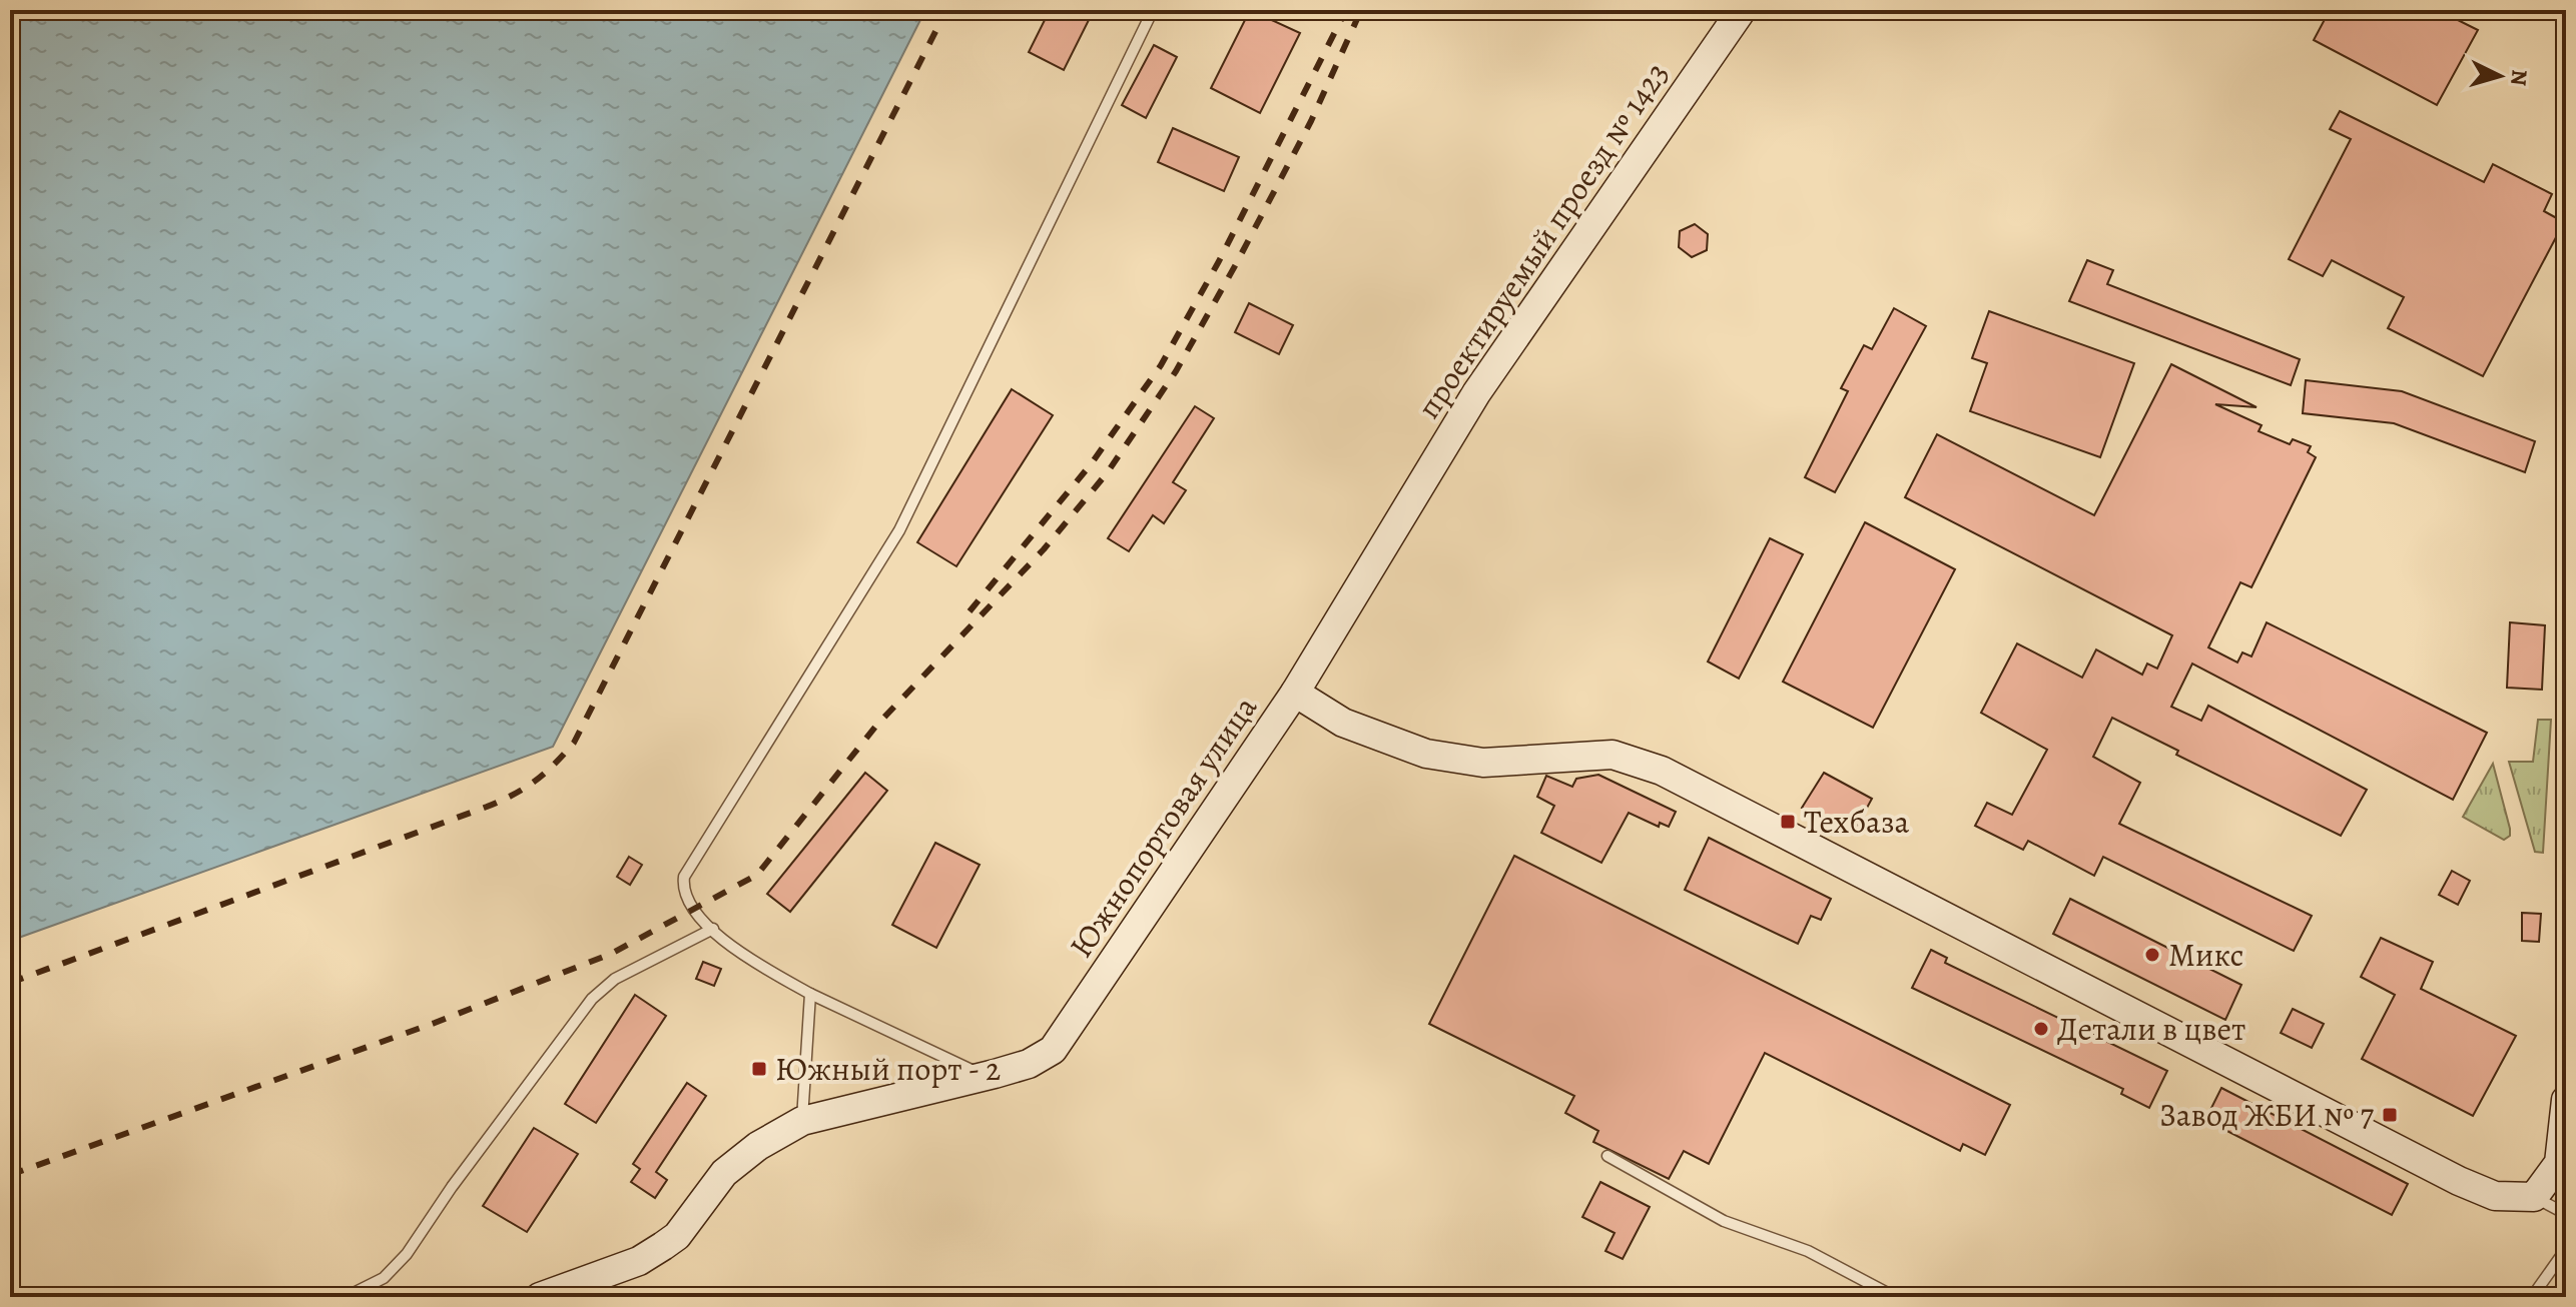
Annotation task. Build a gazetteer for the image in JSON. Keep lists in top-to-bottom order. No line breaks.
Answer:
{"streets":{"main road":["проектируемый проезд № 1423","Южнопортовая улица"]},"crossings":[["проектируемый проезд № 1423","Южнопортовая улица"]],"places":{"transit":["Техбаза","Южный порт - 2","Завод ЖБИ № 7"],"other":["Микс","Детали в цвет"]},"north":"right"}
